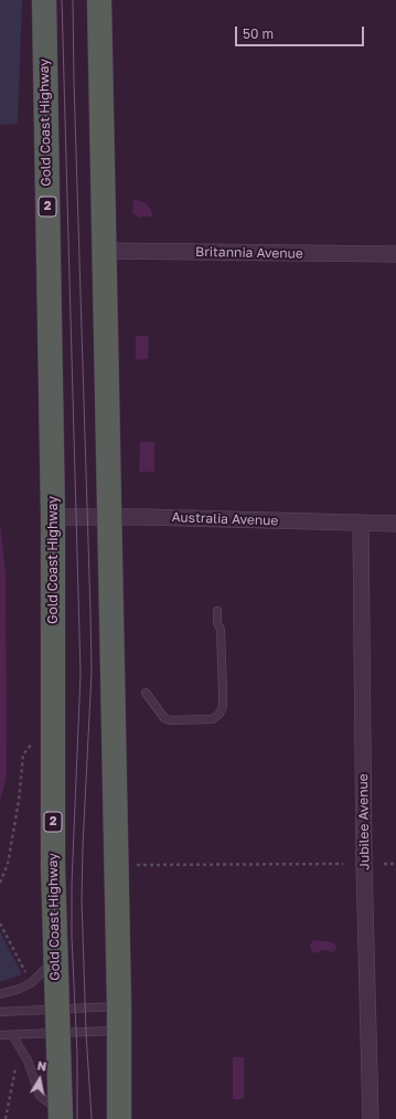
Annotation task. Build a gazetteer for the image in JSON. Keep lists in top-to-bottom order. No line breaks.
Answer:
{"streets":{"highway":["Gold Coast Highway","2"],"street":["Britannia Avenue","Australia Avenue","Jubilee Avenue"]},"crossings":[["Gold Coast Highway","Australia Avenue"],["Australia Avenue","Jubilee Avenue"]],"scale_bar":"50 m","north":"top"}
